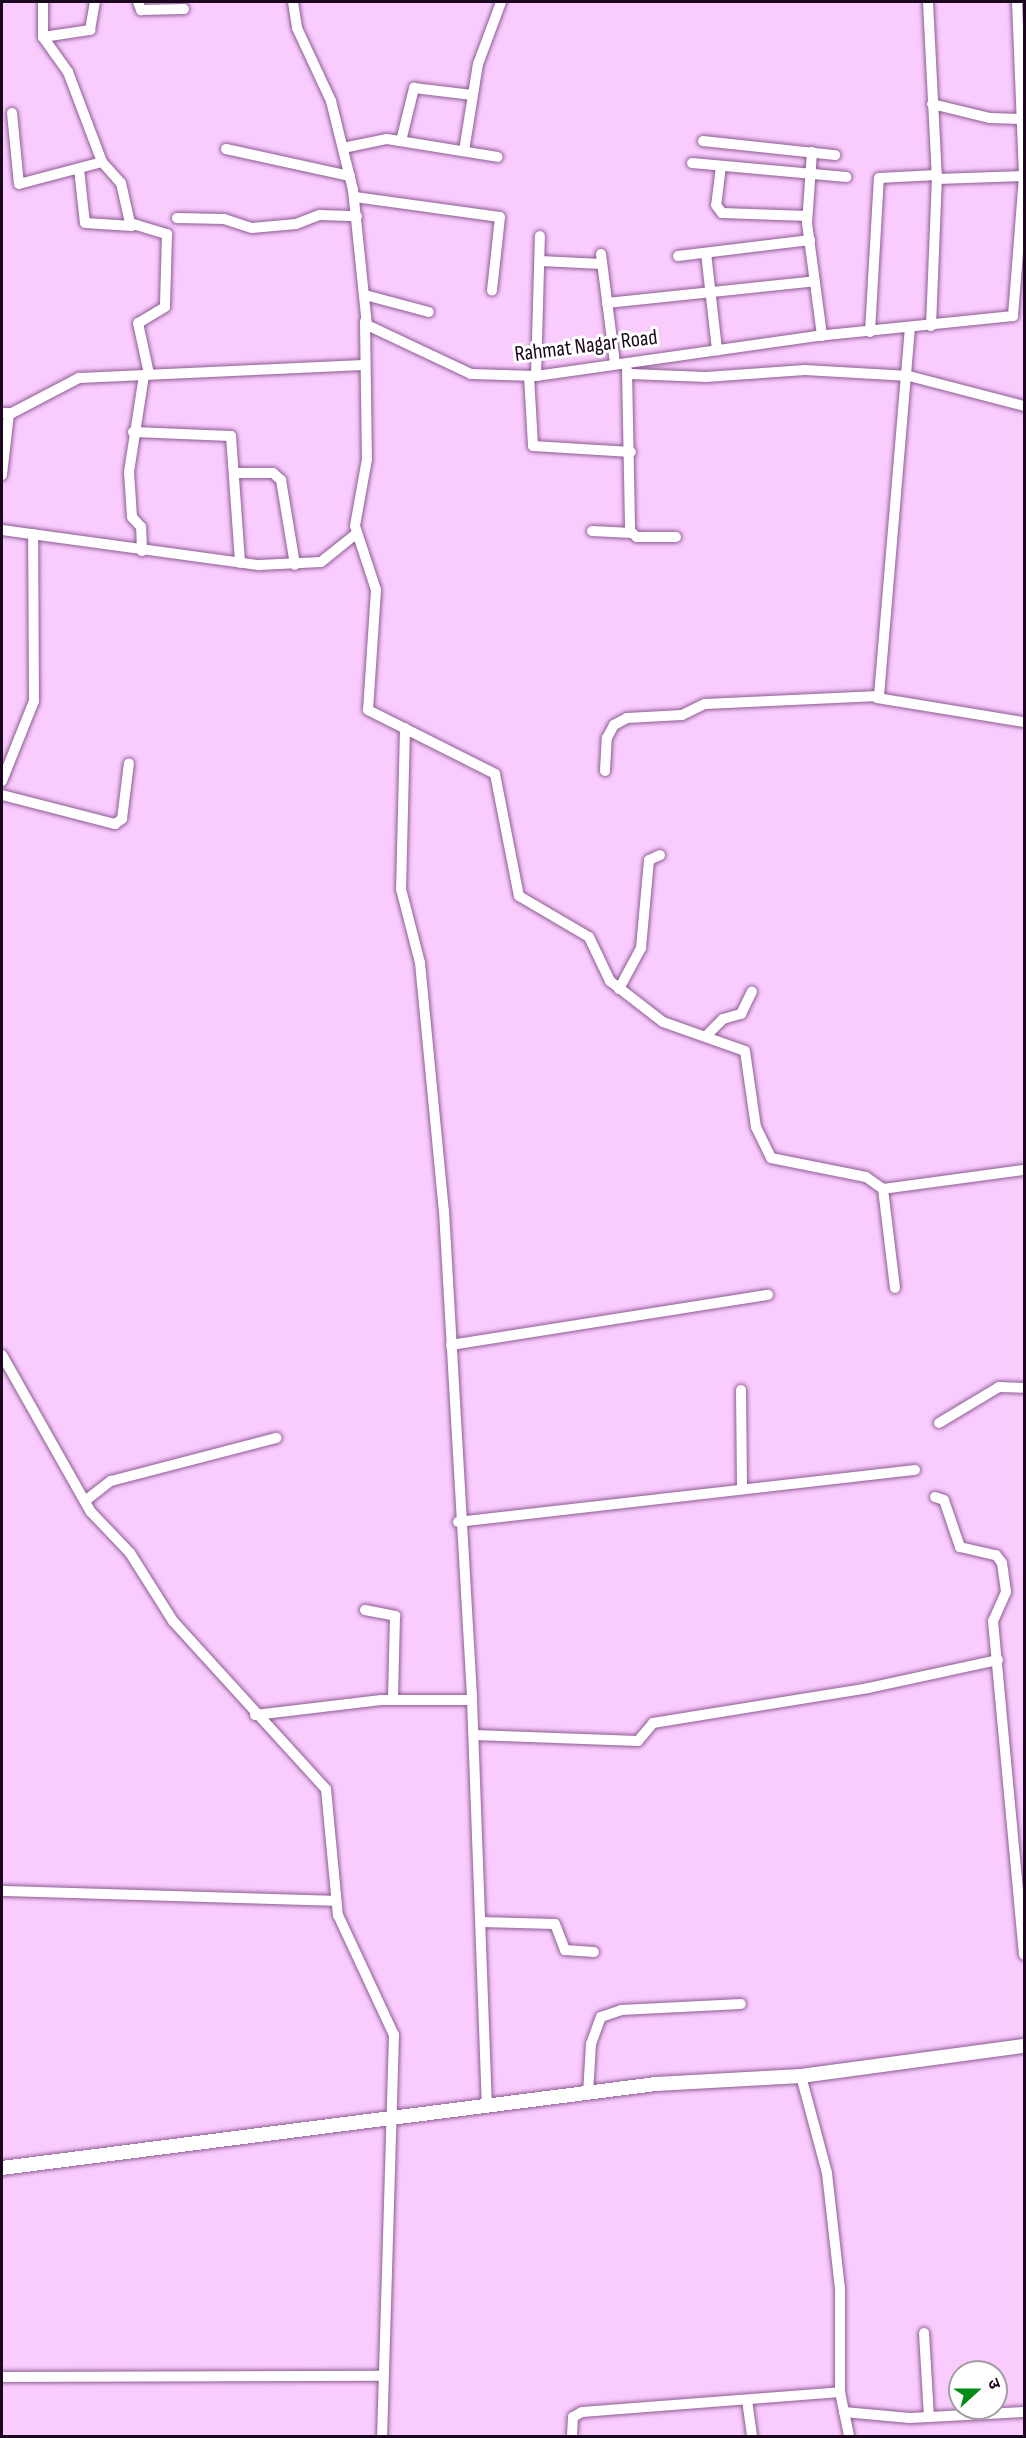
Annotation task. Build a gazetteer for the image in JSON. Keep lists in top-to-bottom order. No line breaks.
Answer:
{"streets":{"street":["Rahmat Nagar Road"]},"north":"right"}
